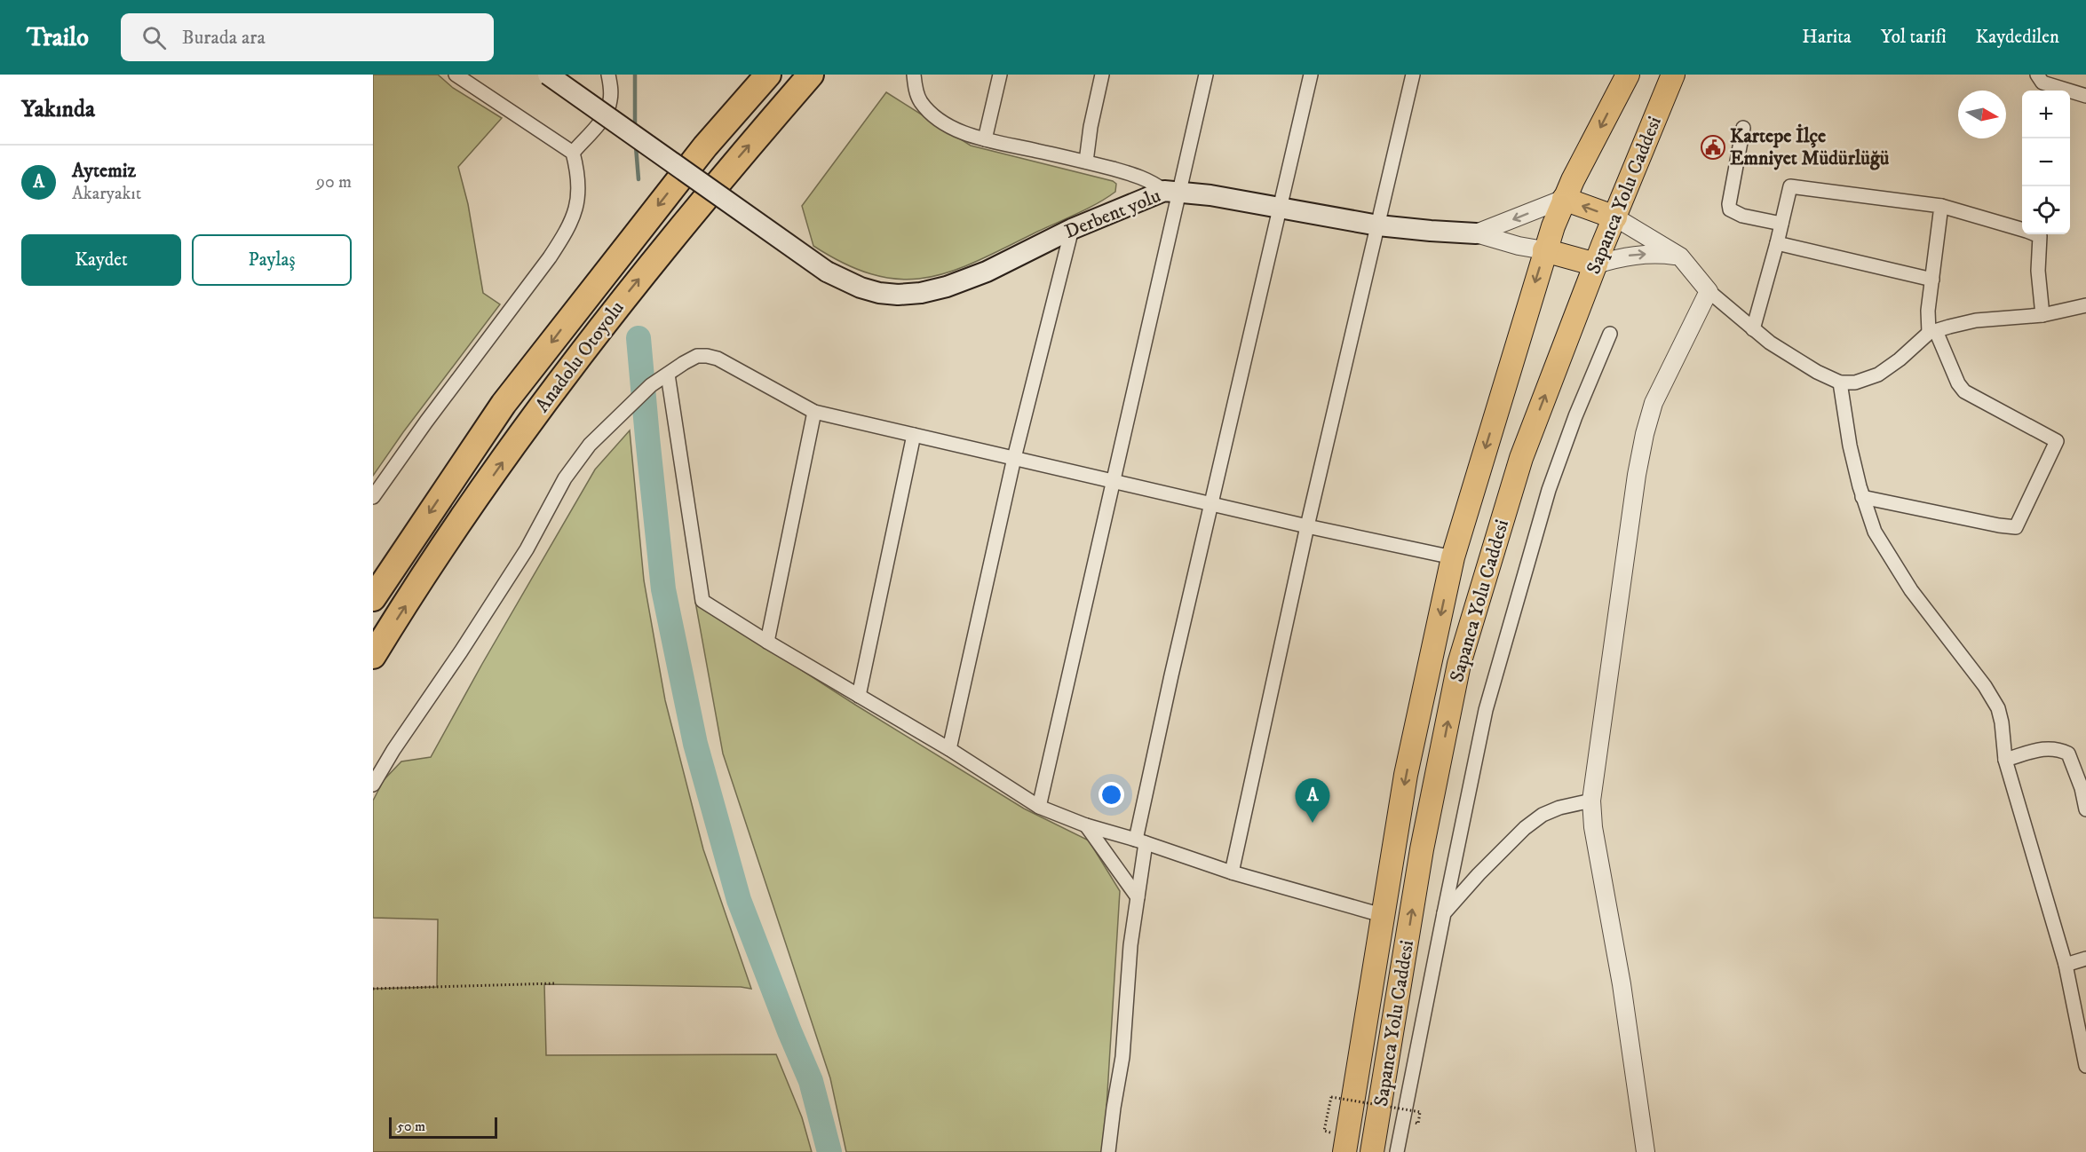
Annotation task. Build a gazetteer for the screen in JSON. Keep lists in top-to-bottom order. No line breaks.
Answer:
{"streets":{"highway":["Sapanca Yolu Caddesi","Anadolu Otoyolu"],"main road":["Derbent yolu"]},"places":{"public building":["Kartepe İlçe Emniyet Müdürlüğü"]},"scale_bar":"50 m","north":"right","page":{"header":"Trailo","search":"Burada ara","nav":["Harita","Yol tarifi","Kaydedilen"],"heading":"Yakında","map_buttons":["+","−"],"list":[{"mark":"A","name":"Aytemiz","note":"Akaryakıt","value":"90 m"}],"buttons":["Kaydet","Paylaş"],"pins":"A","scale":"50 m"}}
